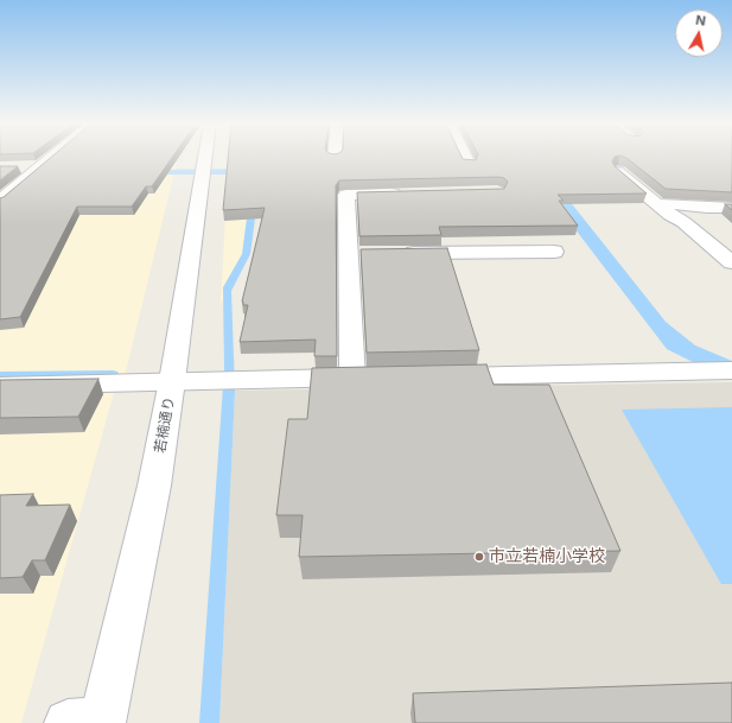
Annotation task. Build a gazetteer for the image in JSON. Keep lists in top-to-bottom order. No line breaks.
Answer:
{"streets":{"street":["若楠通り"]},"places":["市立若楠小学校"],"north":"top"}
